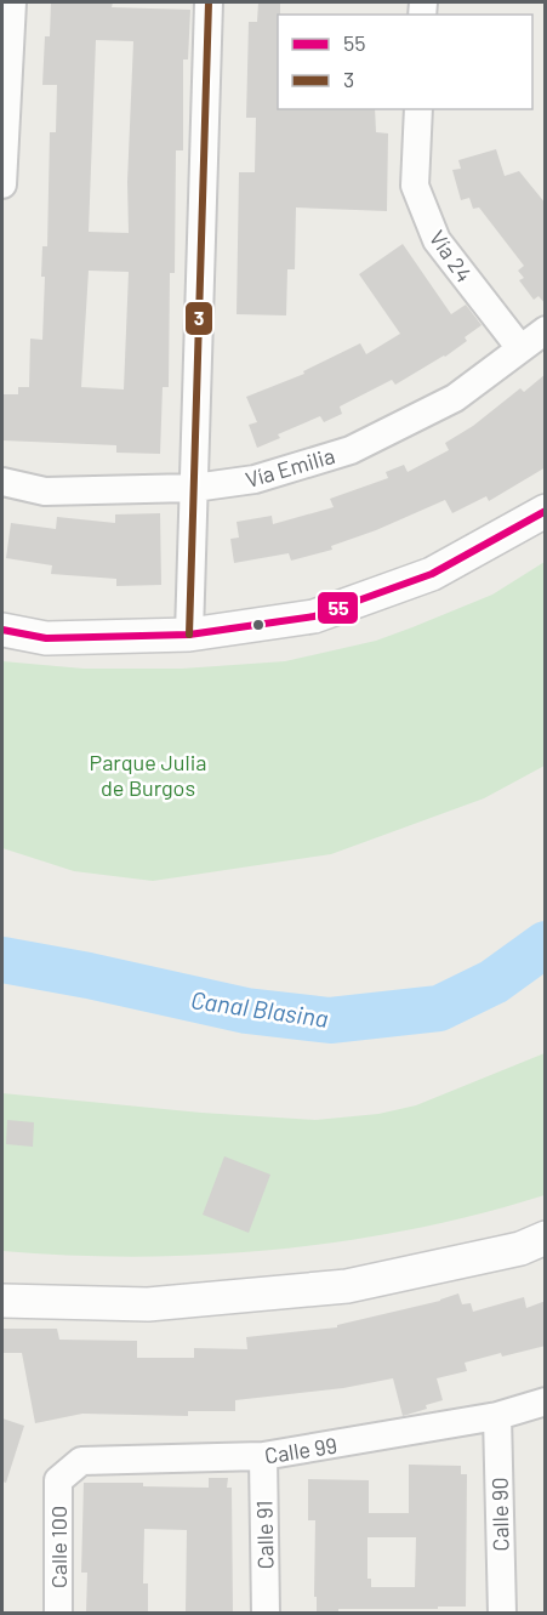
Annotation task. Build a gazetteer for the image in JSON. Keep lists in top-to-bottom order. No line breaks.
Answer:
{"streets":{"street":["Vía 24","Vía Emilia","Calle 99","Calle 90","Calle 91","Calle 100"]},"crossings":[["Vía 24","Vía Emilia"],["Calle 99","Calle 90"],["Calle 99","Calle 91"],["Calle 99","Calle 100"]],"water":["Canal Blasina"],"parks":["Parque Julia de Burgos"],"lines":["transit line 3","transit line 55"],"legend":["55","3"]}
